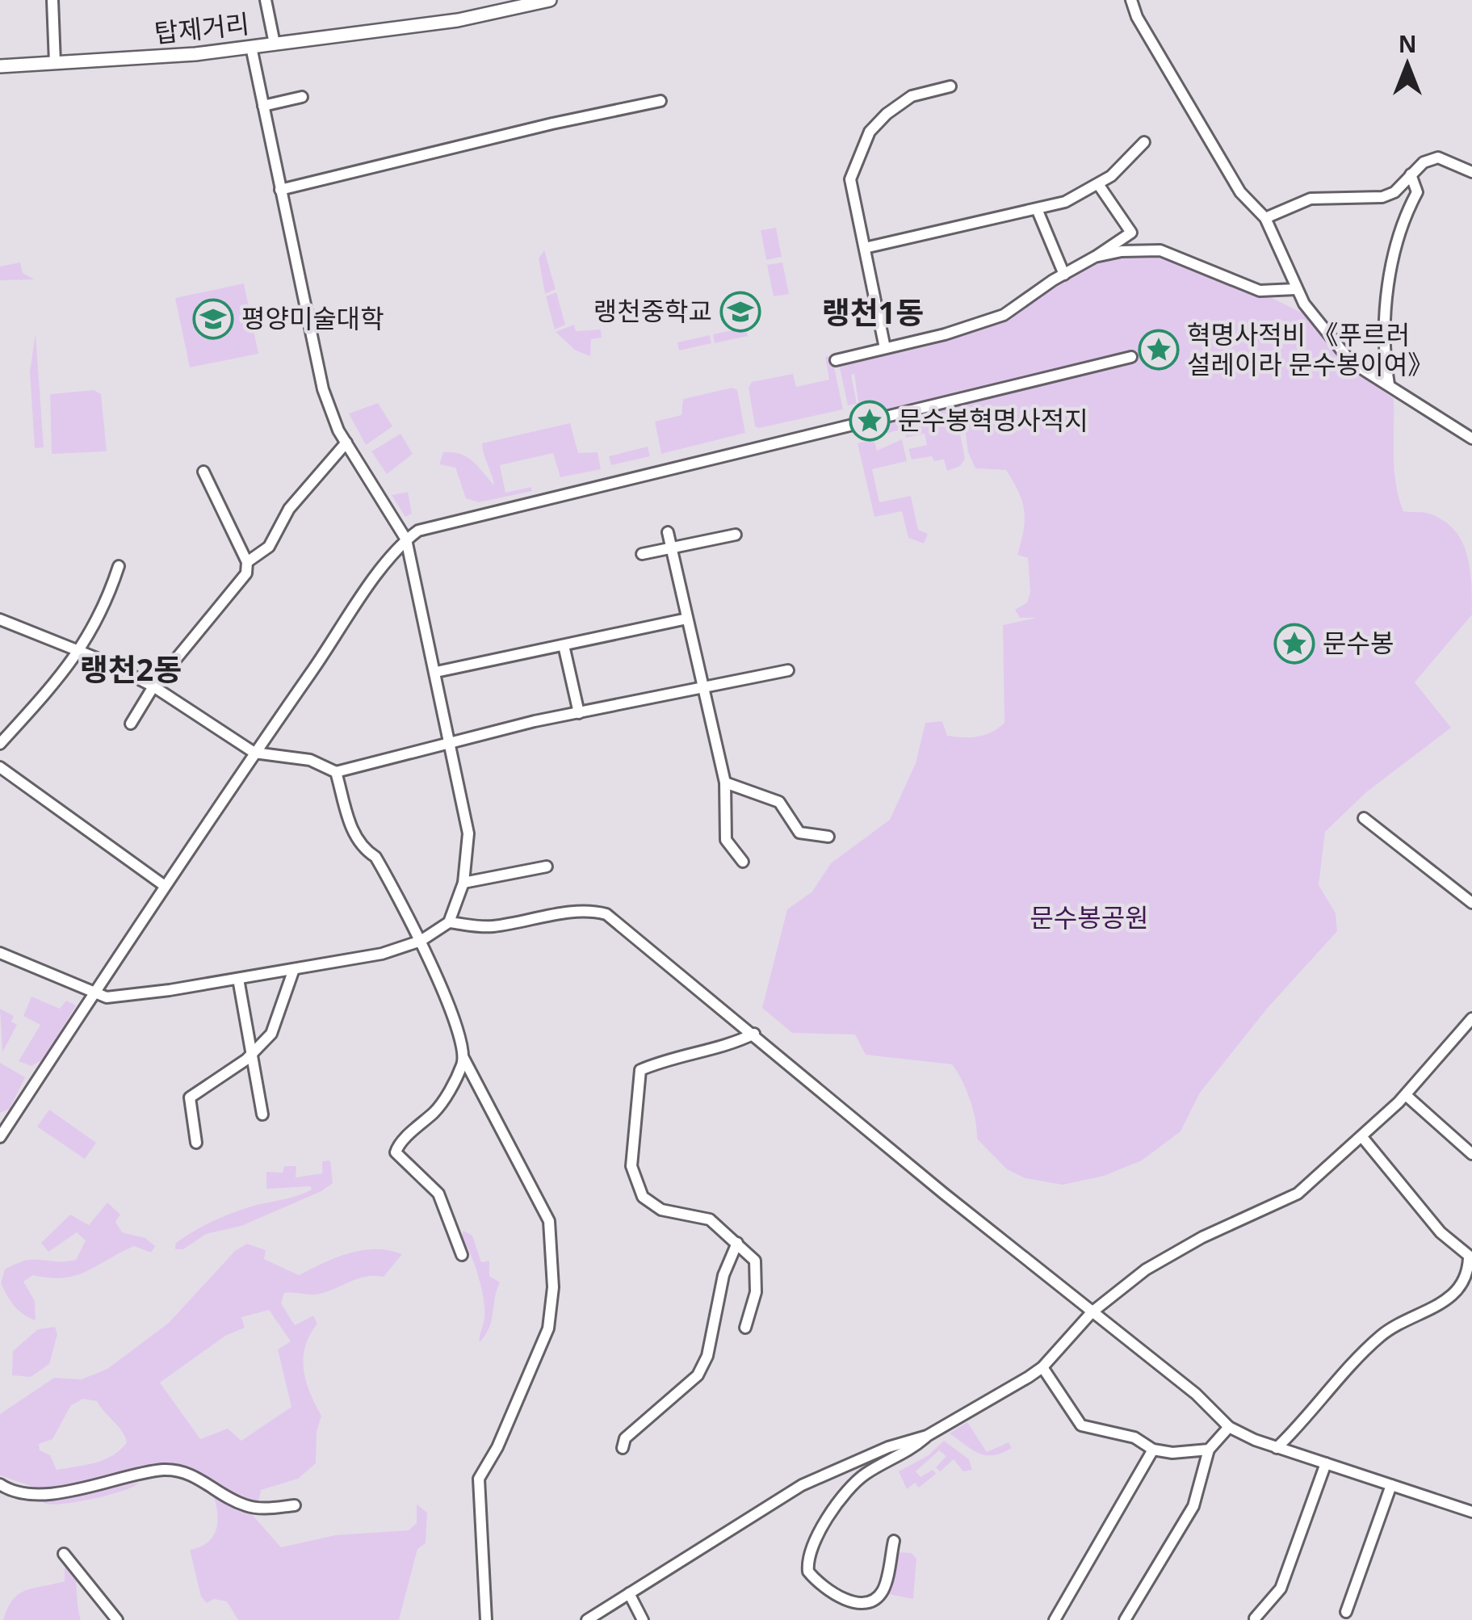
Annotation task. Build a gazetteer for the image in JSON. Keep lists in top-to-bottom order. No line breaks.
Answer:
{"streets":{"main road":["탑제거리"]},"districts":["랭천1동","랭천2동"],"parks":["문수봉공원"],"places":{"school or university":["랭천중학교","평양미술대학"],"place":["혁명사적비 《푸르러 설레이라 문수봉이여》","문수봉혁명사적지","문수봉"]},"north":"top"}
